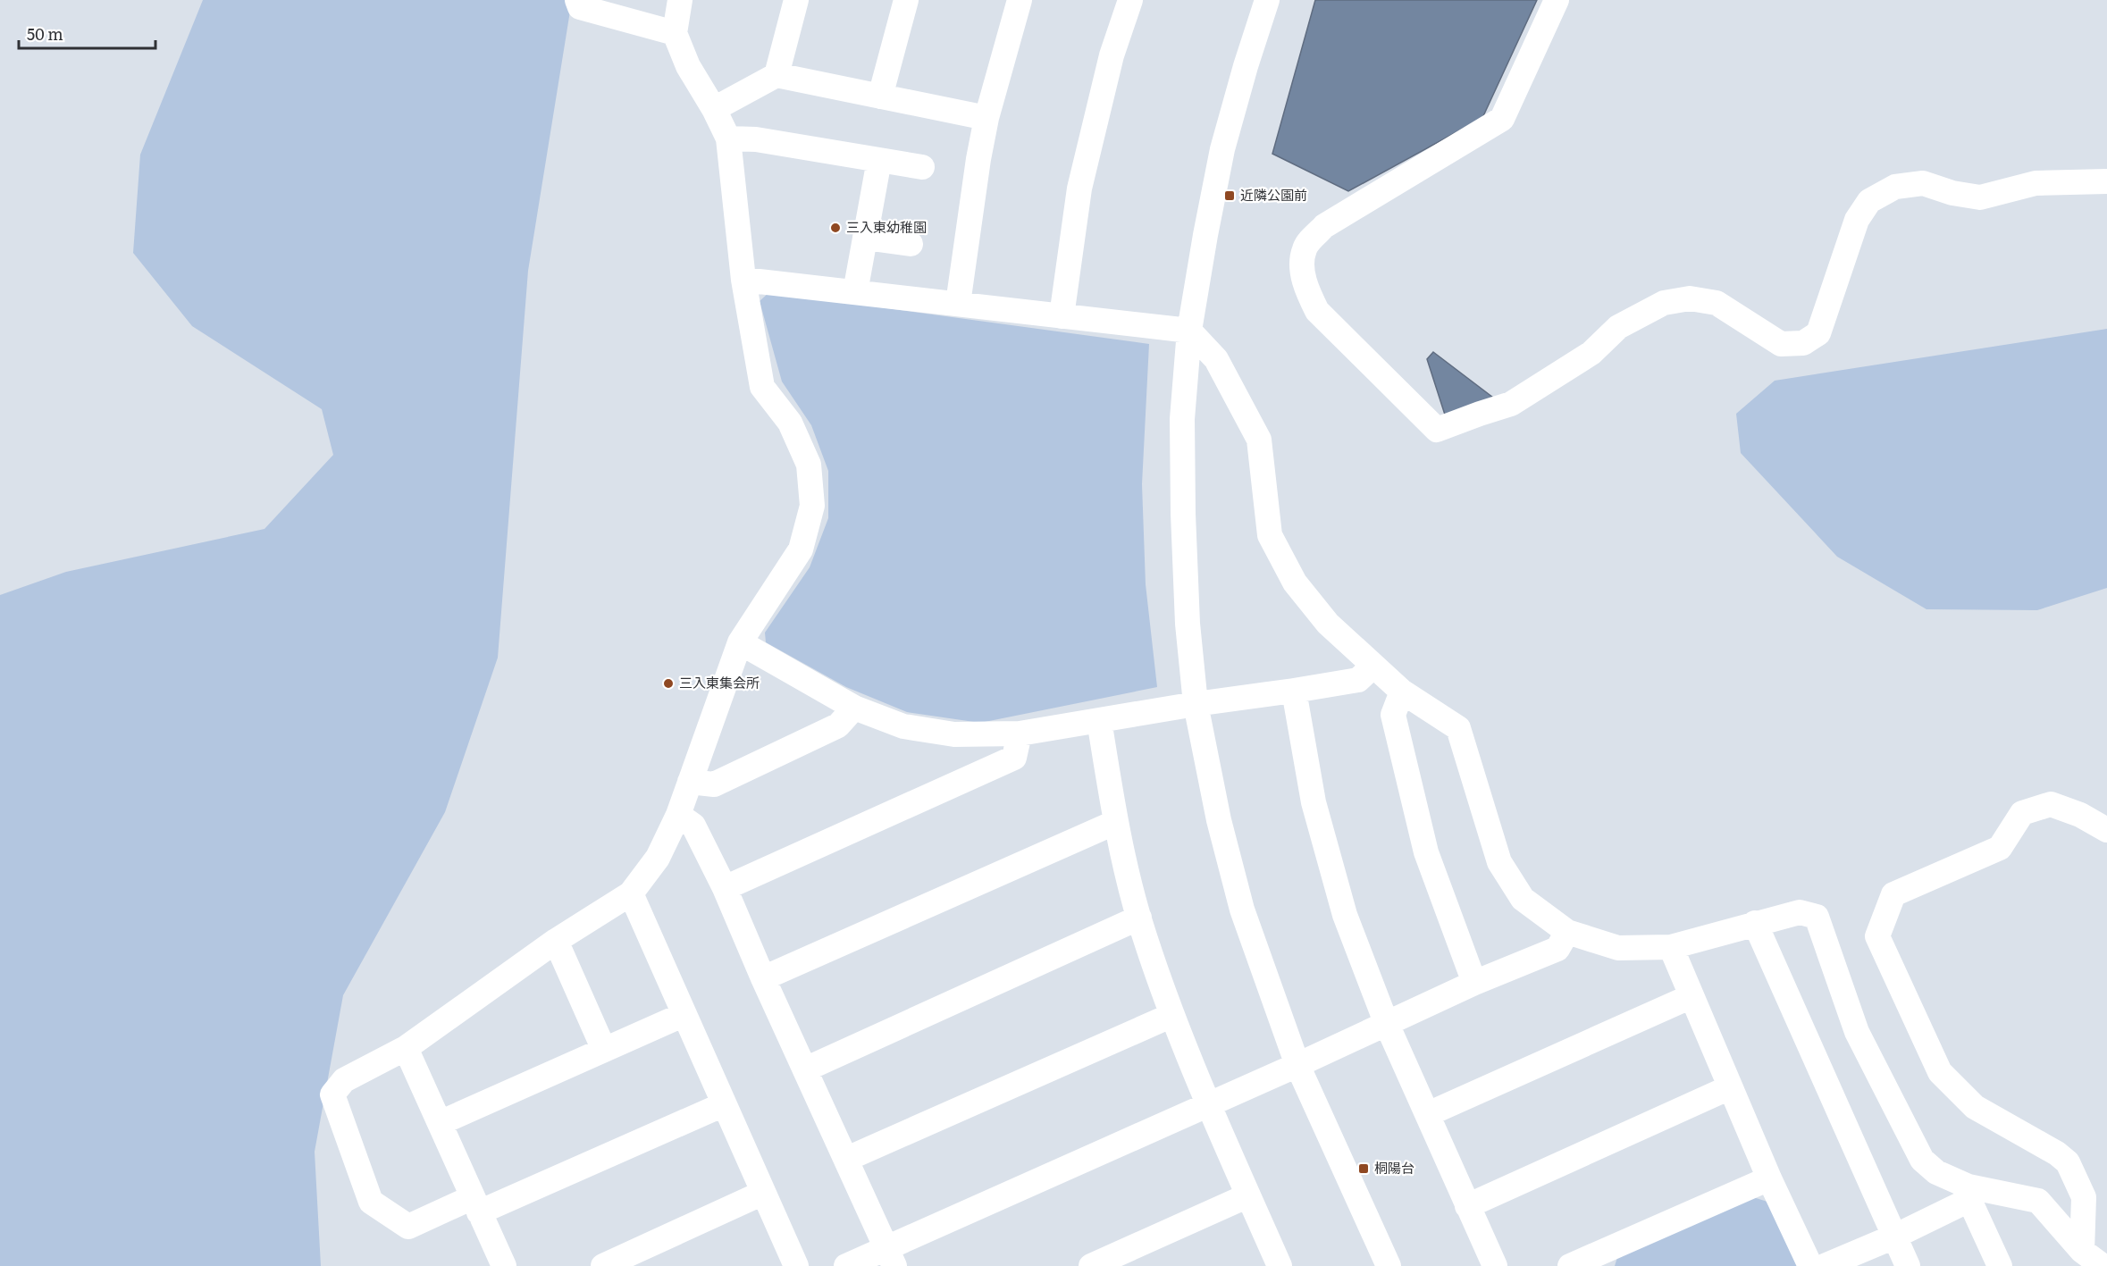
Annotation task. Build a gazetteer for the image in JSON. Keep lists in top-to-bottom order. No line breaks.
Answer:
{"places":{"transit":["近隣公園前","桐陽台"],"other":["三入東幼稚園","三入東集会所"]},"scale_bar":"50 m"}
